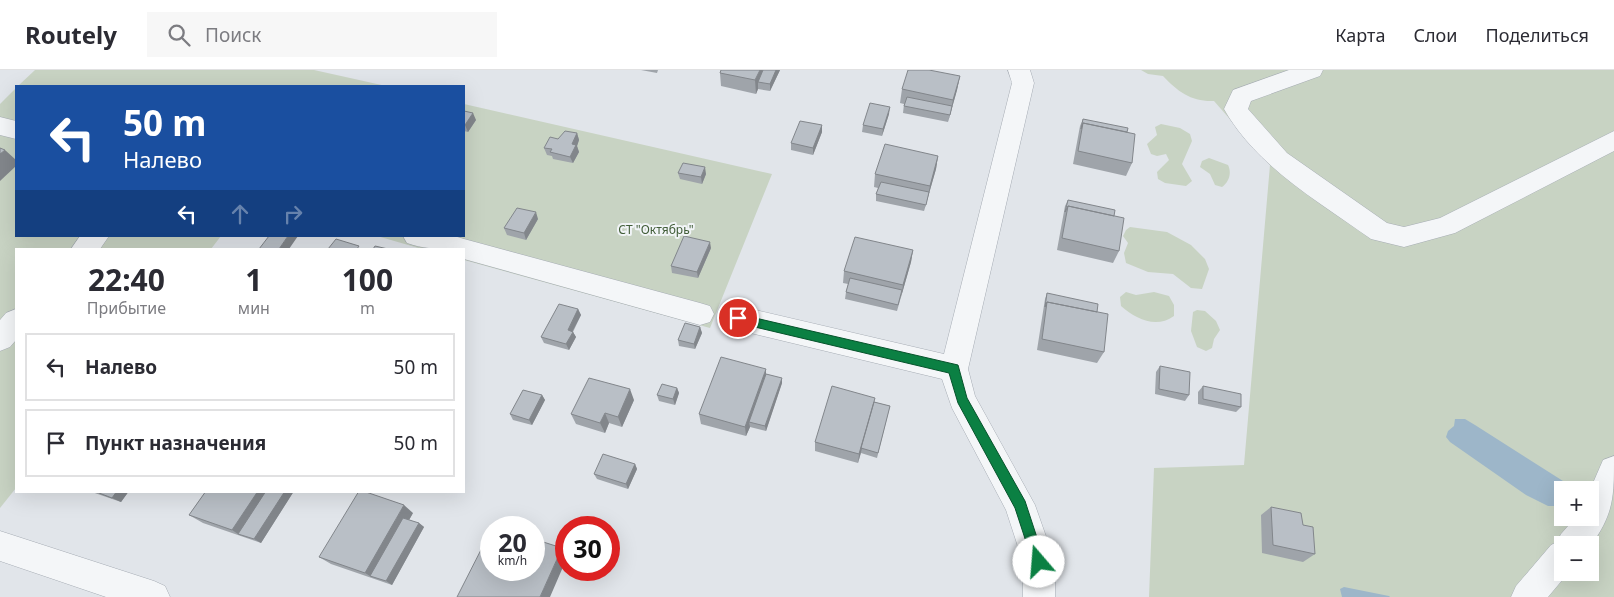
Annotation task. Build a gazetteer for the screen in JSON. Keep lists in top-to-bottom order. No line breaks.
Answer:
{"parks":["СТ \"Октябрь\""],"page":{"header":"Routely","search":"Поиск","nav":["Карта","Слои","Поделиться"],"turn":["50 m","Налево"],"eta":["22:40","Прибытие","1","мин","100","m"],"list":[{"name":"Налево","value":"50 m"},{"name":"Пункт назначения","value":"50 m"}],"map_buttons":["+","−"],"speed":"20 km/h","limit":"30"}}
